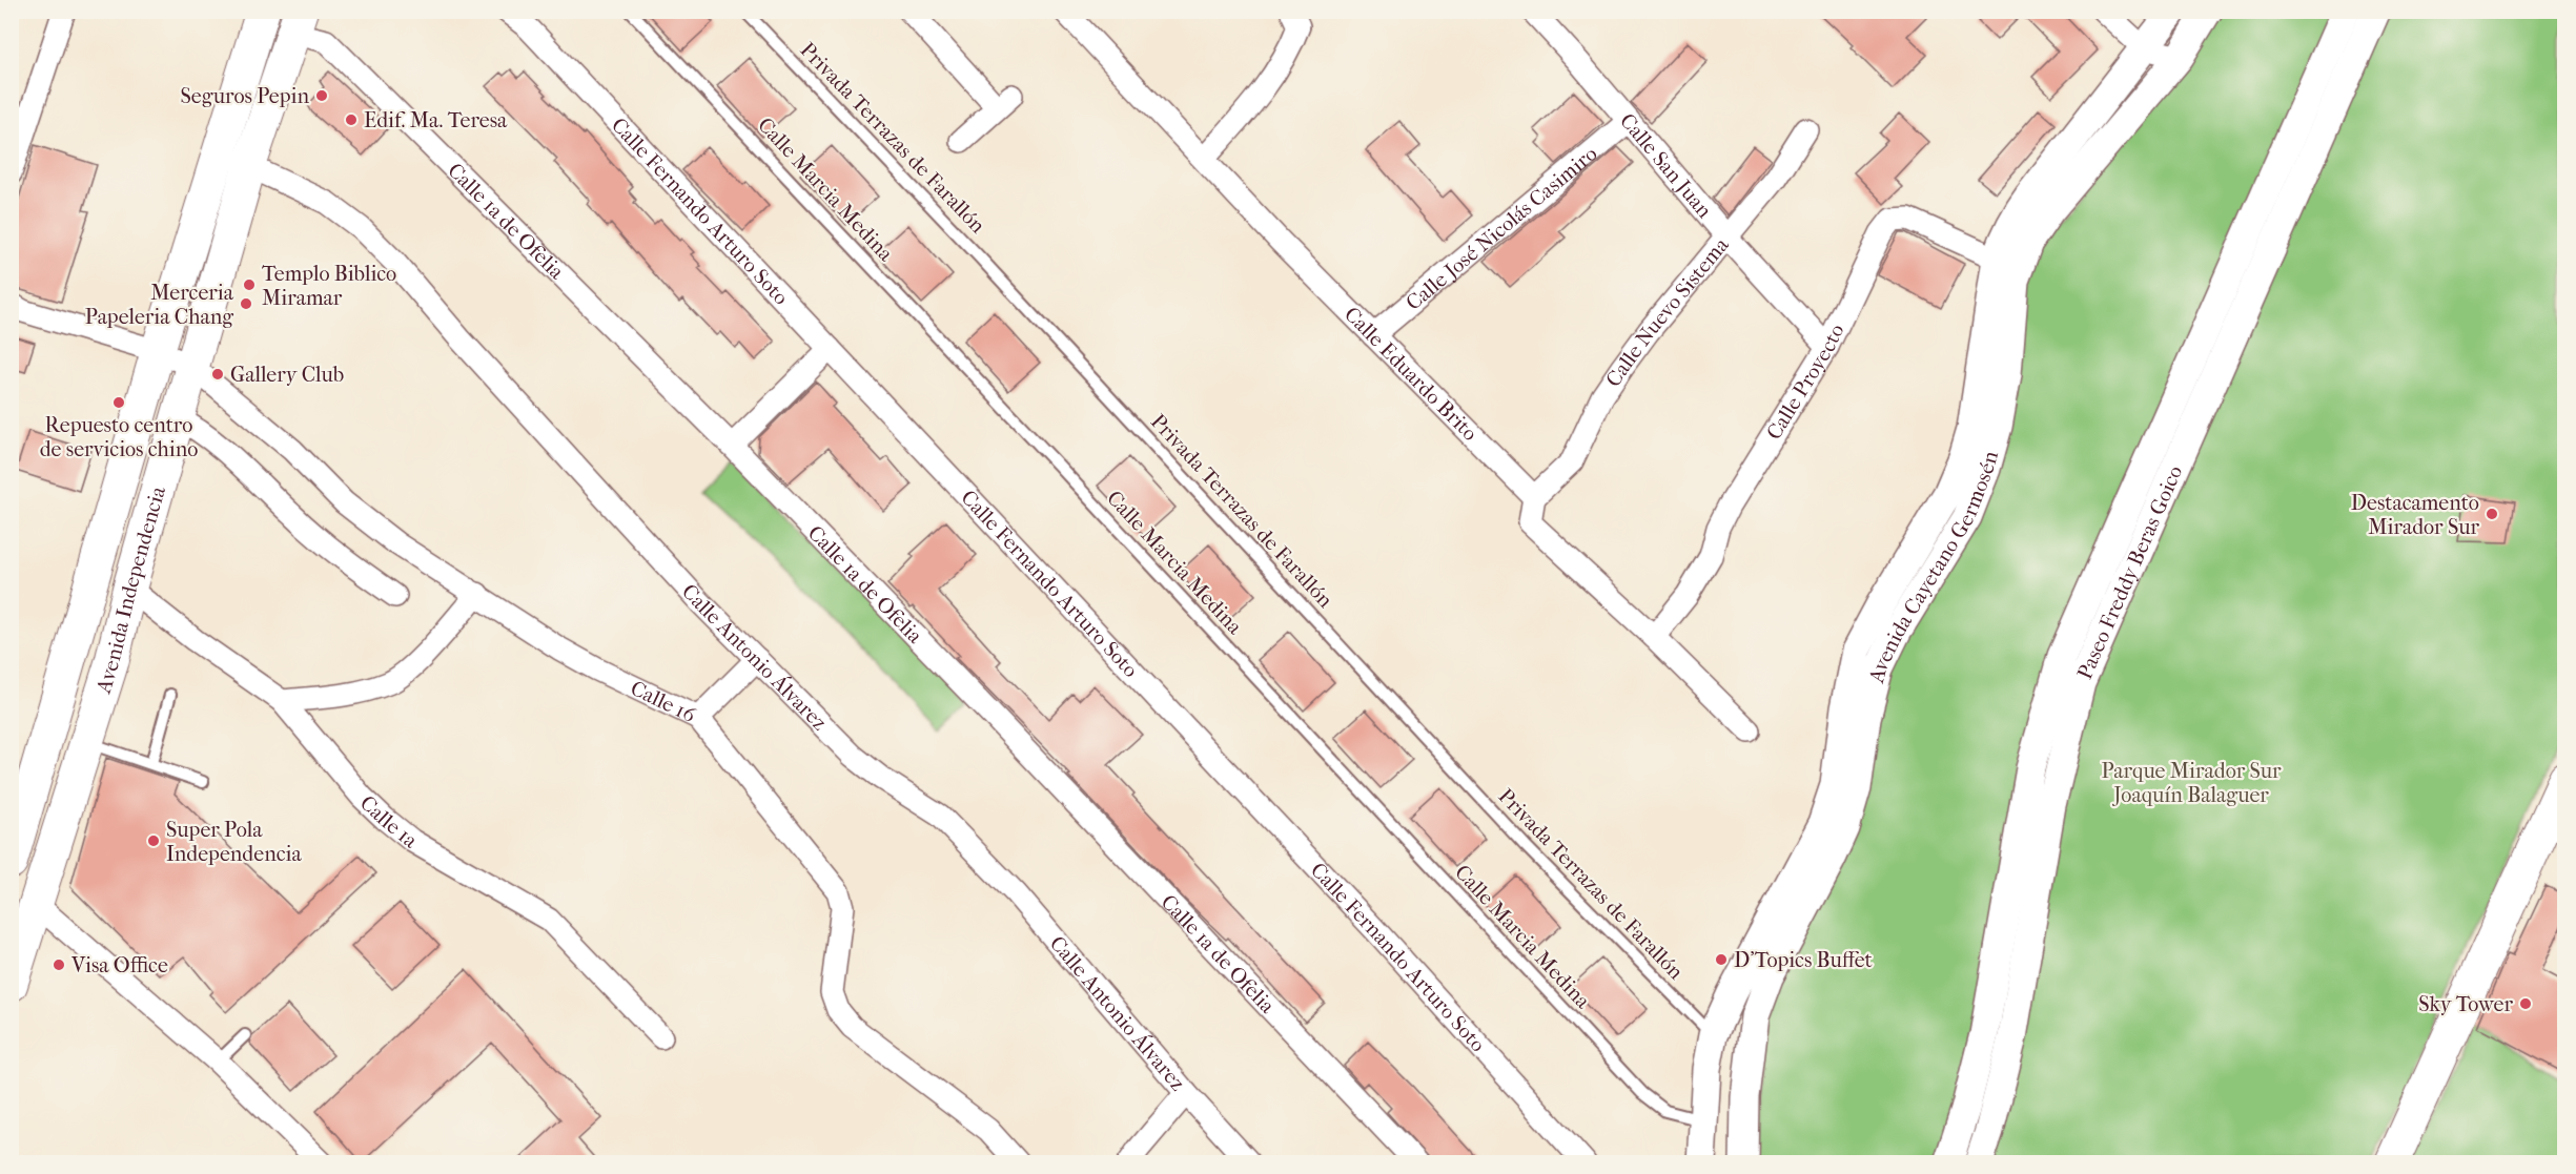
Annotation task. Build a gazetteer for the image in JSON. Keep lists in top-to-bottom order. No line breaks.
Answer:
{"streets":{"main road":["Avenida Independencia"],"street":["Calle San Juan","Calle Fernando Arturo Soto","Calle 1a de Ofelia","Calle José Nicolás Casimiro","Calle Nuevo Sistema","Calle Eduardo Brito","Calle Proyecto","Avenida Cayetano Germosén","Paseo Freddy Beras Goico","Calle Antonio Álvarez","Calle 16","Calle 1a"],"lane":["Privada Terrazas de Farallón","Calle Marcia Medina"]},"crossings":[["Privada Terrazas de Farallón","Avenida Cayetano Germosén"],["Calle San Juan","Calle José Nicolás Casimiro"],["Calle San Juan","Calle Nuevo Sistema"],["Calle San Juan","Calle Proyecto"],["Calle Marcia Medina","Avenida Cayetano Germosén"],["Calle 1a de Ofelia","Avenida Independencia"],["Calle José Nicolás Casimiro","Calle Eduardo Brito"],["Calle Nuevo Sistema","Calle Eduardo Brito"],["Calle Proyecto","Avenida Cayetano Germosén"],["Avenida Independencia","Calle Antonio Álvarez"],["Avenida Independencia","Calle 16"],["Avenida Independencia","Calle 1a"]],"parks":["Parque Mirador Sur Joaquín Balaguer"],"places":["Seguros Pepin","Edif. Ma. Teresa","Templo Biblico Miramar","Merceria Papeleria Chang","Gallery Club","Repuesto centro de servicios chino","Destacamento Mirador Sur","Super Pola Independencia","D'Topics Buffet","Visa Office","Sky Tower"]}
